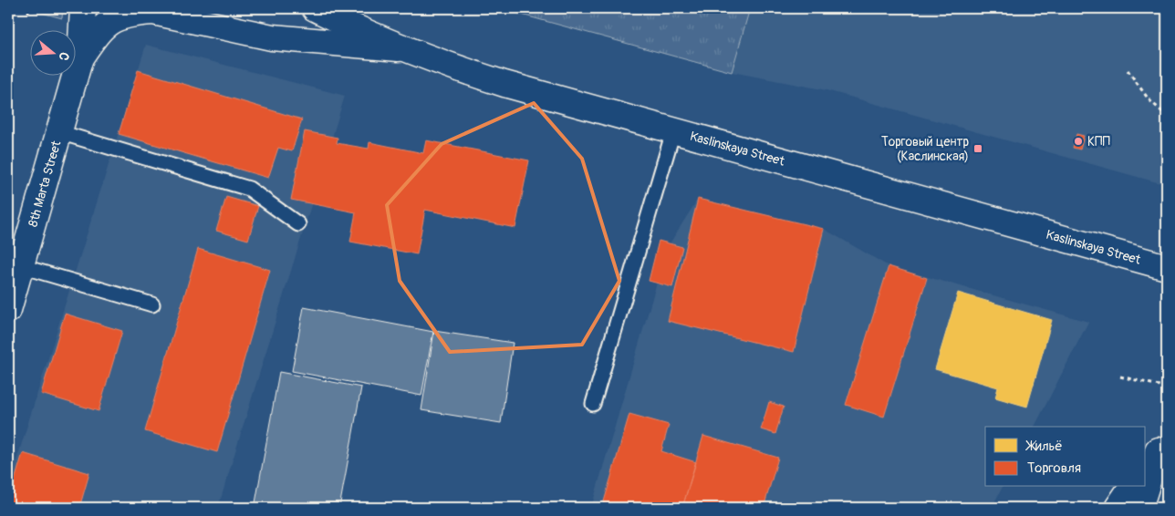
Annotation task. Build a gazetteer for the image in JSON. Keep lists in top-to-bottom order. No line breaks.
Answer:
{"streets":{"main road":["Kaslinskaya Street","8th Marta Street"]},"places":{"other":["КПП"],"transit":["Торговый центр (Каслинская)"]},"legend":["Жильё","Торговля"],"north":"right"}
